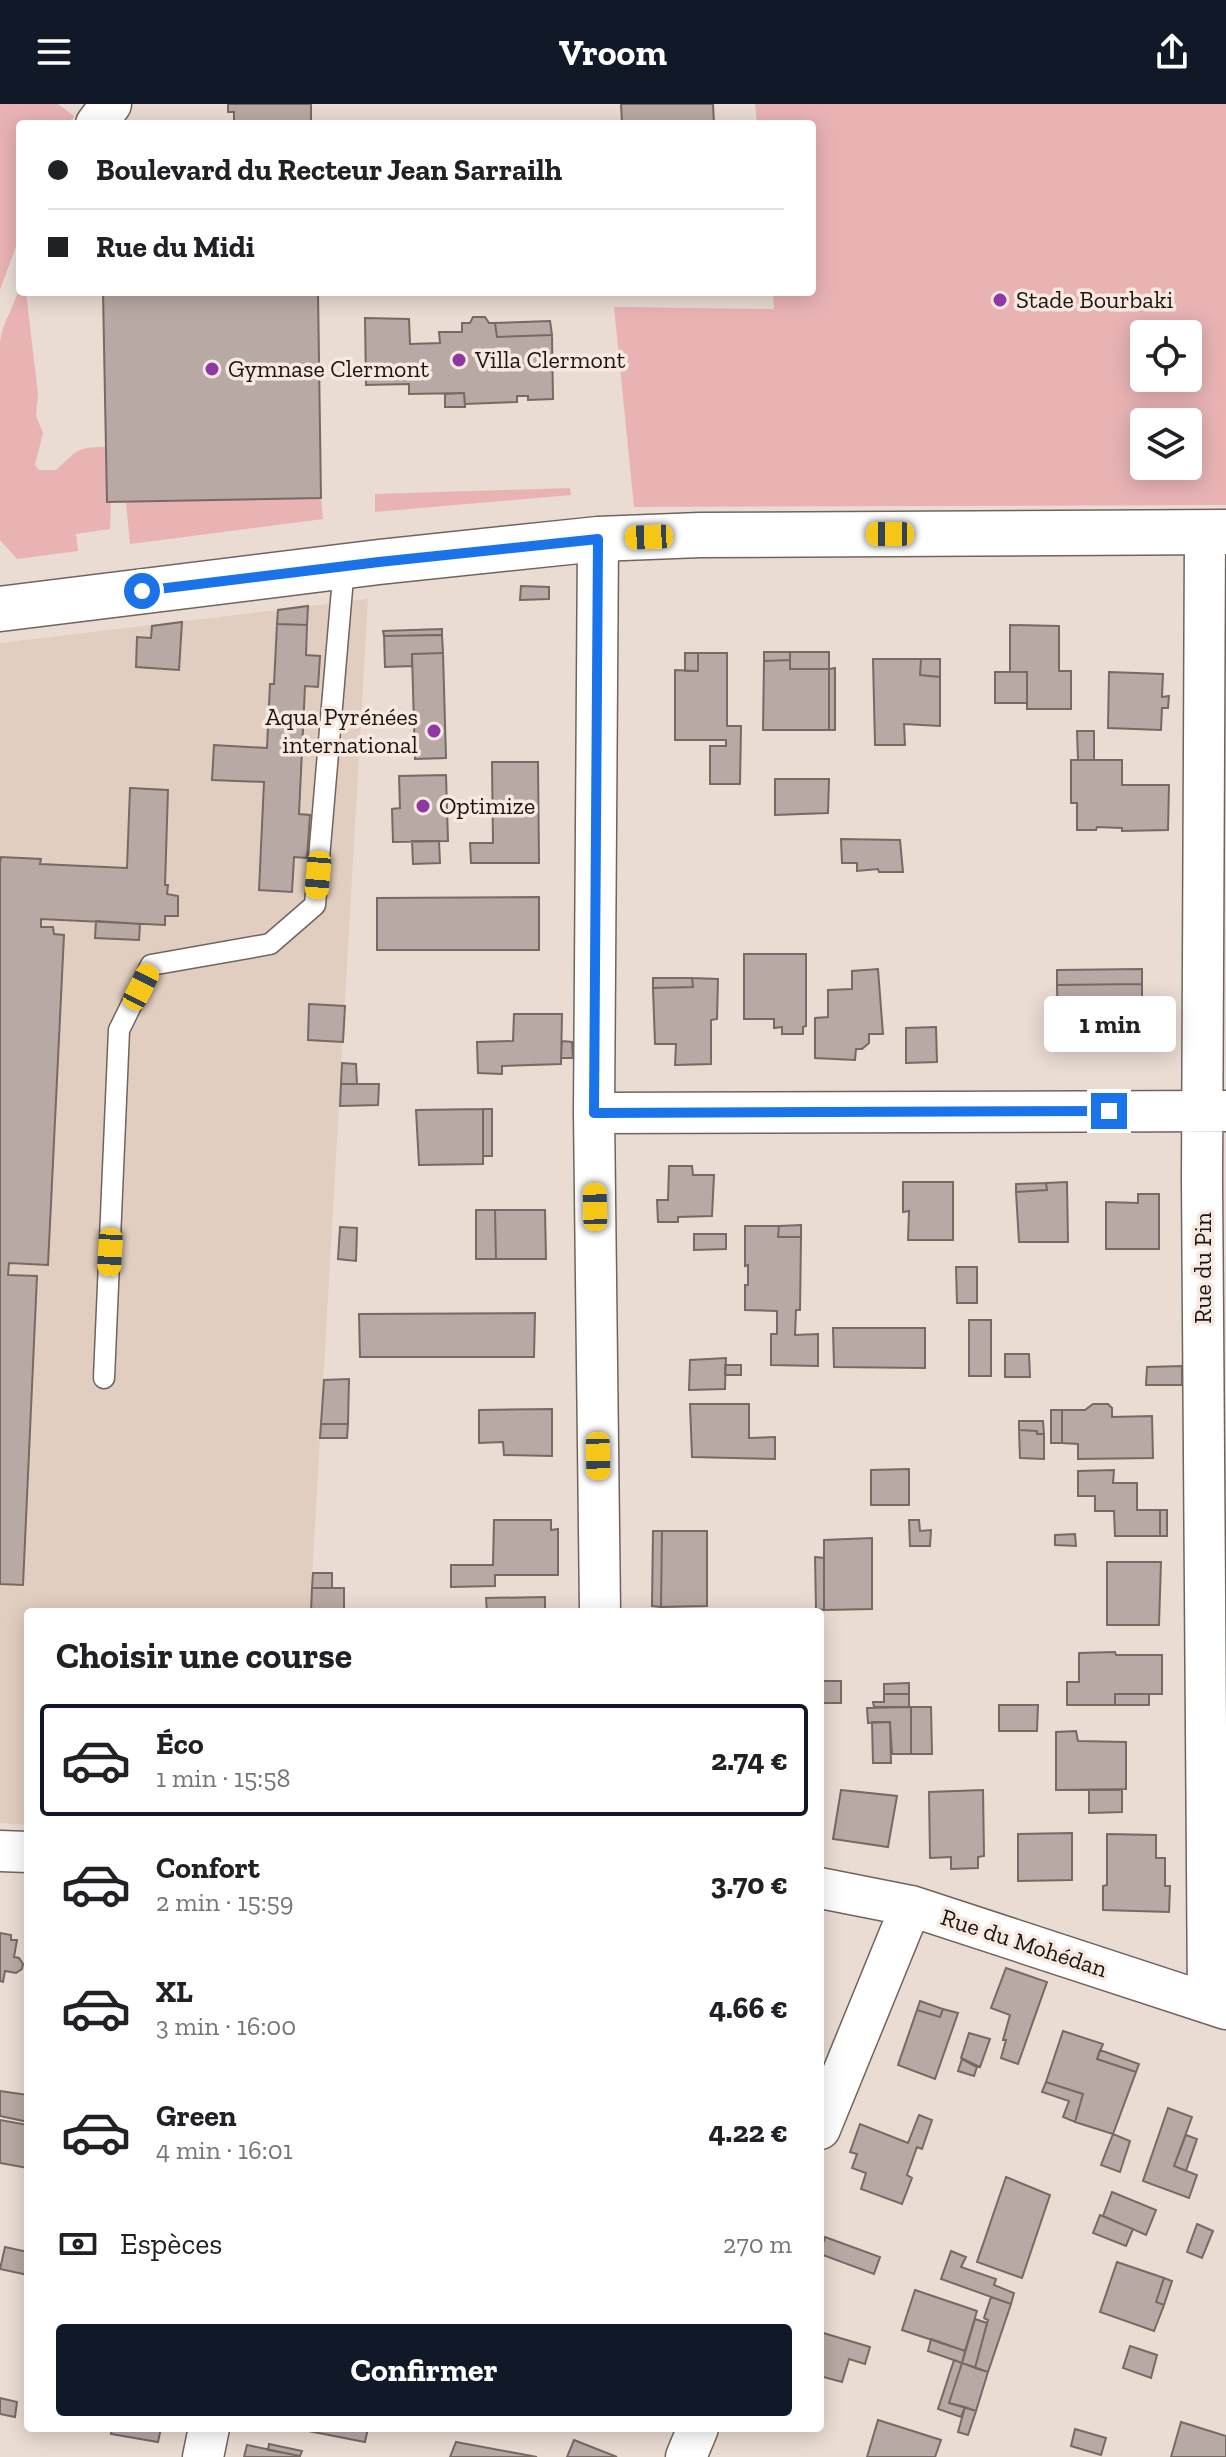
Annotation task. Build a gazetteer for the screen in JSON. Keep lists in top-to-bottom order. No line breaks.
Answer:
{"streets":{"street":["Rue du Pin","Rue du Mohédan"]},"crossings":[["Rue du Pin","Rue du Mohédan"]],"places":["Stade Bourbaki","Villa Clermont","Gymnase Clermont","Aqua Pyrénées international","Optimize"],"page":{"header":"Vroom","banner":["Boulevard du Recteur Jean Sarrailh","Rue du Midi"],"bubble":"1 min","heading":"Choisir une course","list":[{"name":"Éco","note":"1 min · 15:58","value":"2.74 €"},{"name":"Confort","note":"2 min · 15:59","value":"3.70 €"},{"name":"XL","note":"3 min · 16:00","value":"4.66 €"},{"name":"Green","note":"4 min · 16:01","value":"4.22 €"}],"pay":["Espèces","270 m"],"buttons":"Confirmer"}}
